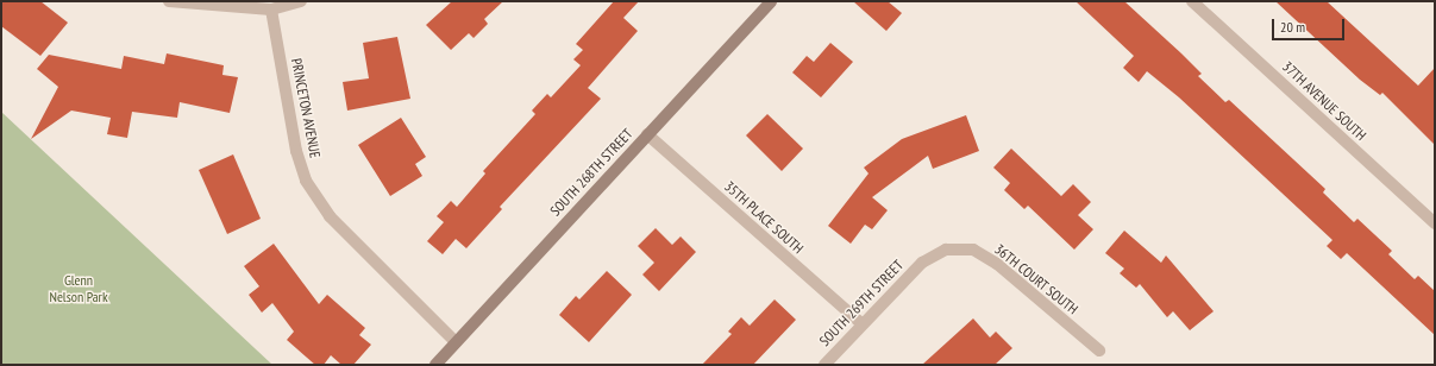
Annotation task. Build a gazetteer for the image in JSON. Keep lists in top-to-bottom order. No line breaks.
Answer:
{"streets":{"street":["37TH AVENUE SOUTH","PRINCETON AVENUE","SOUTH 268TH STREET","35TH PLACE SOUTH","36TH COURT SOUTH","SOUTH 269TH STREET"]},"crossings":[["PRINCETON AVENUE","SOUTH 268TH STREET"],["SOUTH 268TH STREET","35TH PLACE SOUTH"],["35TH PLACE SOUTH","SOUTH 269TH STREET"],["36TH COURT SOUTH","SOUTH 269TH STREET"]],"parks":["Glenn Nelson Park"],"scale_bar":"20 m"}
